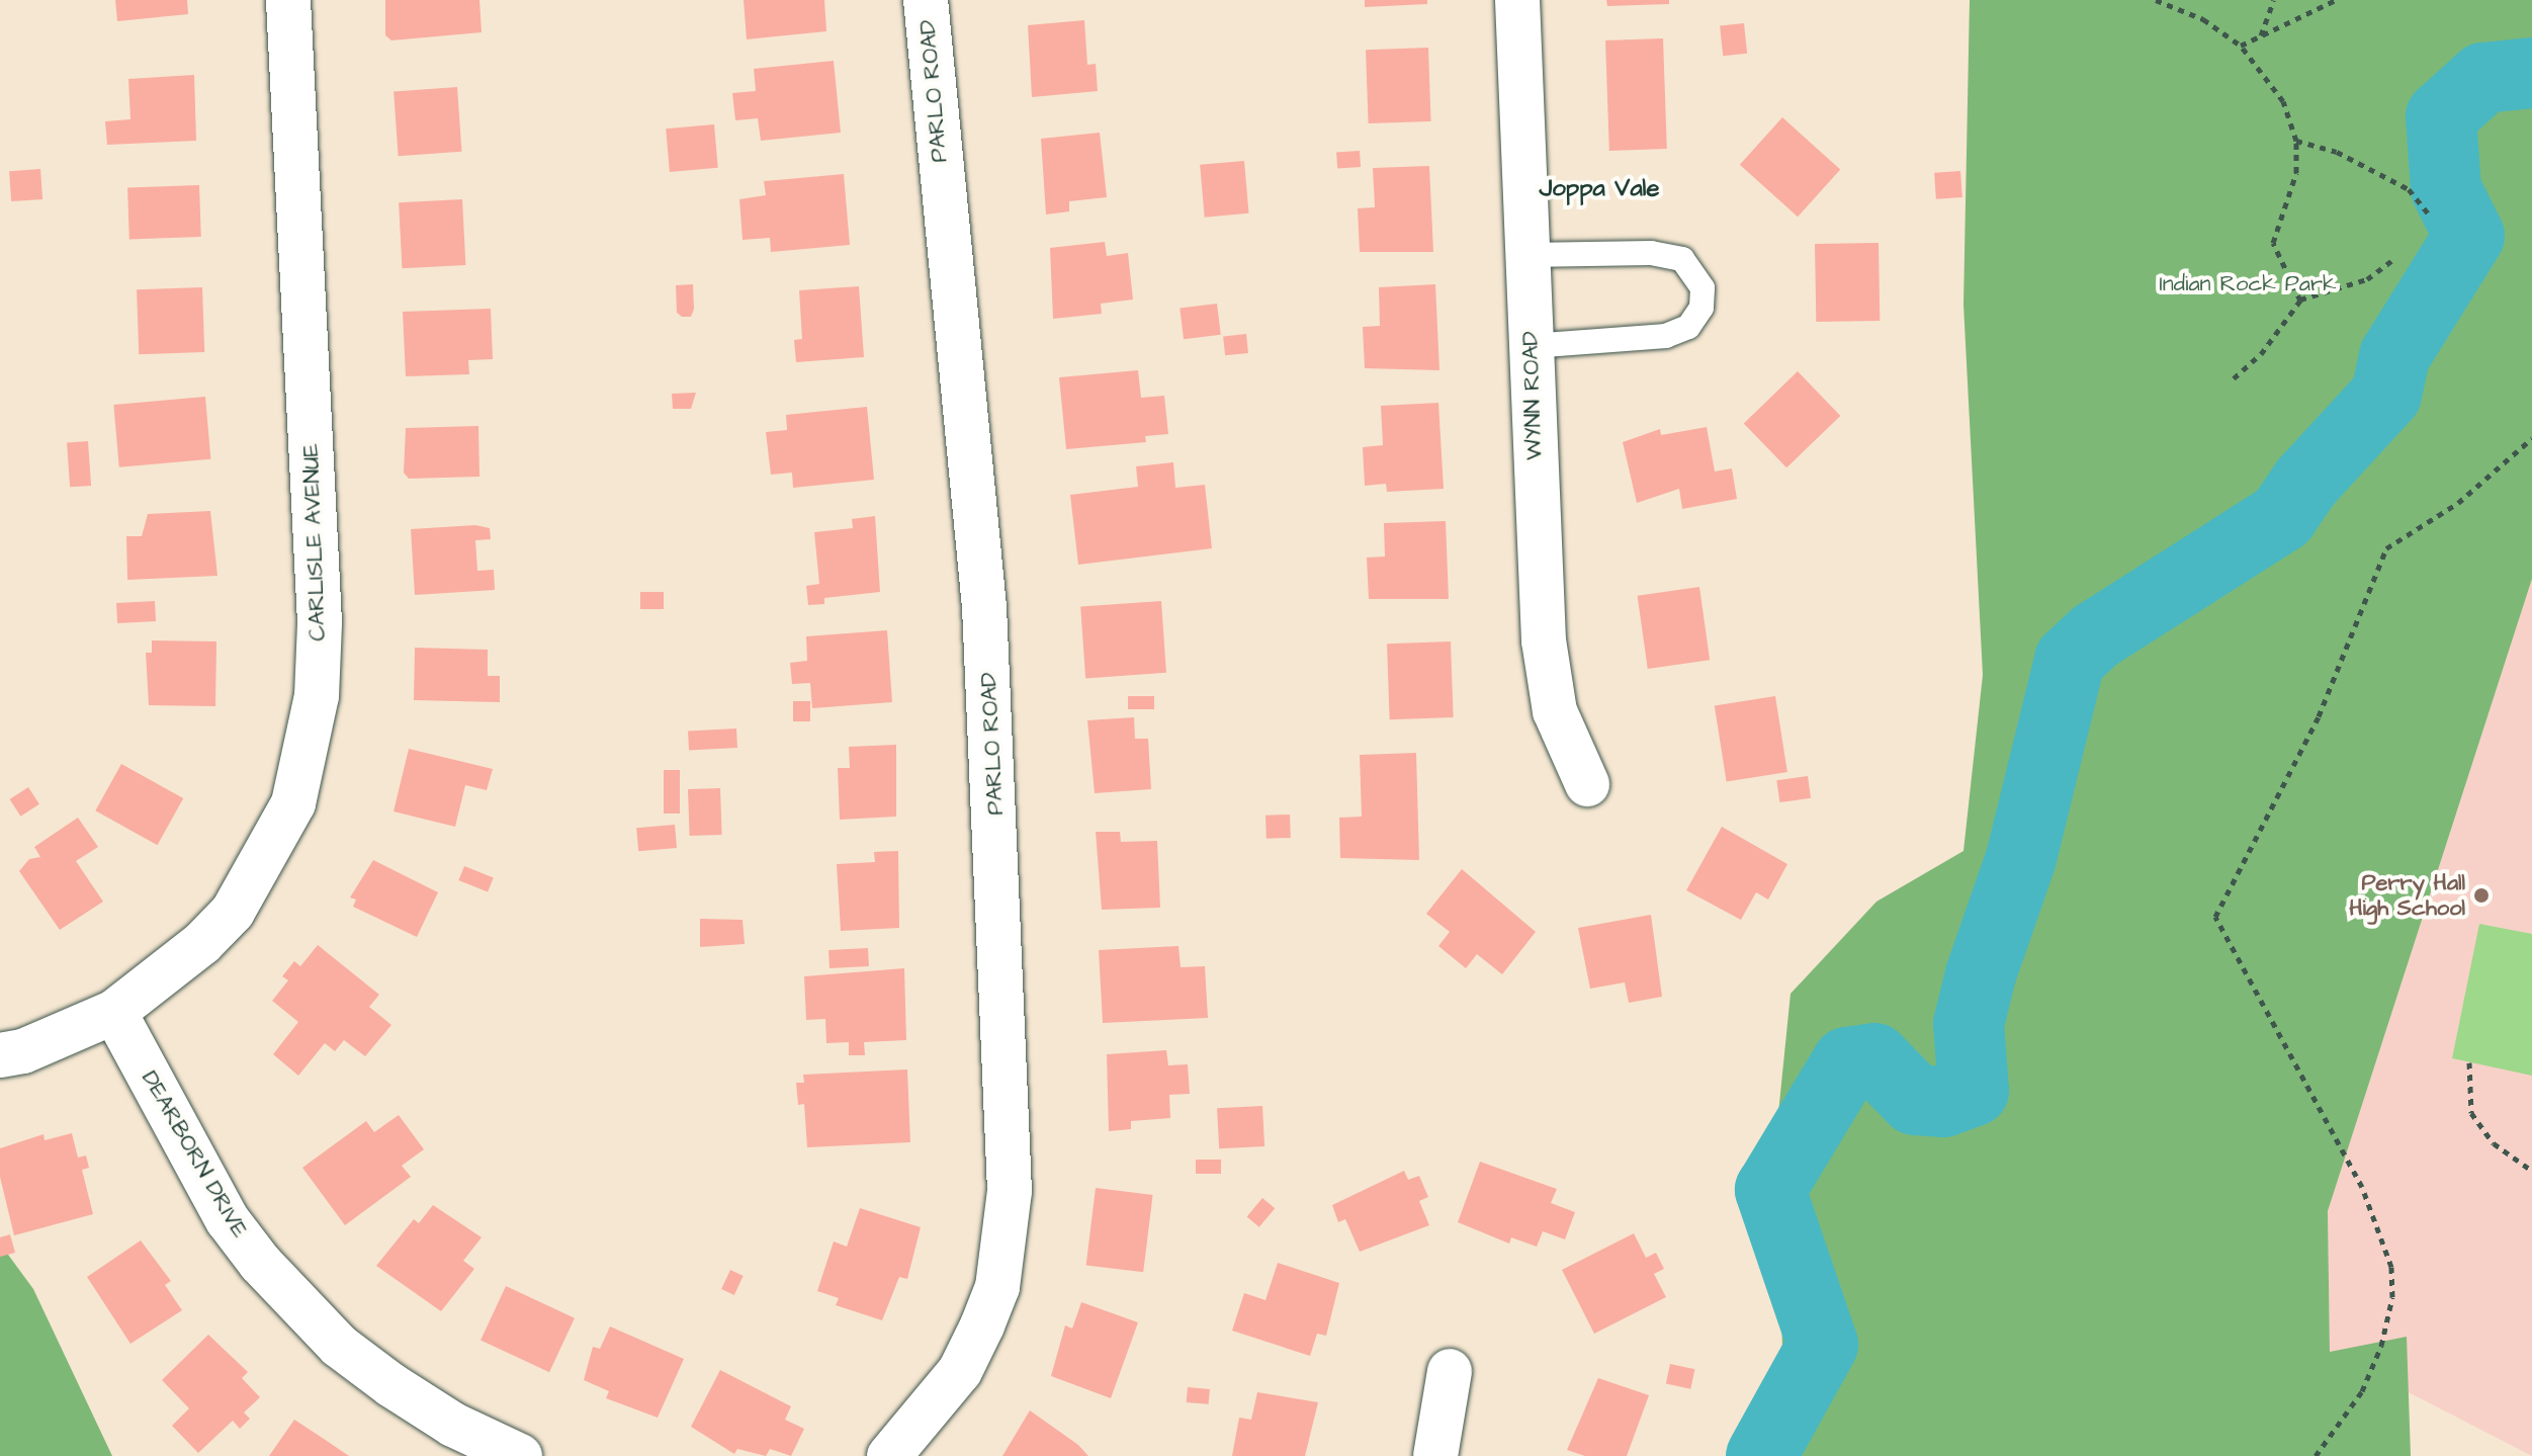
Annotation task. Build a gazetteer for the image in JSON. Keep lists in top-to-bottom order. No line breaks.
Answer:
{"streets":{"street":["PARLO ROAD","WYNN ROAD","CARLISLE AVENUE","DEARBORN DRIVE"]},"crossings":[["CARLISLE AVENUE","DEARBORN DRIVE"]],"districts":["Joppa Vale"],"parks":["Indian Rock Park"],"places":["Perry Hall High School"]}
